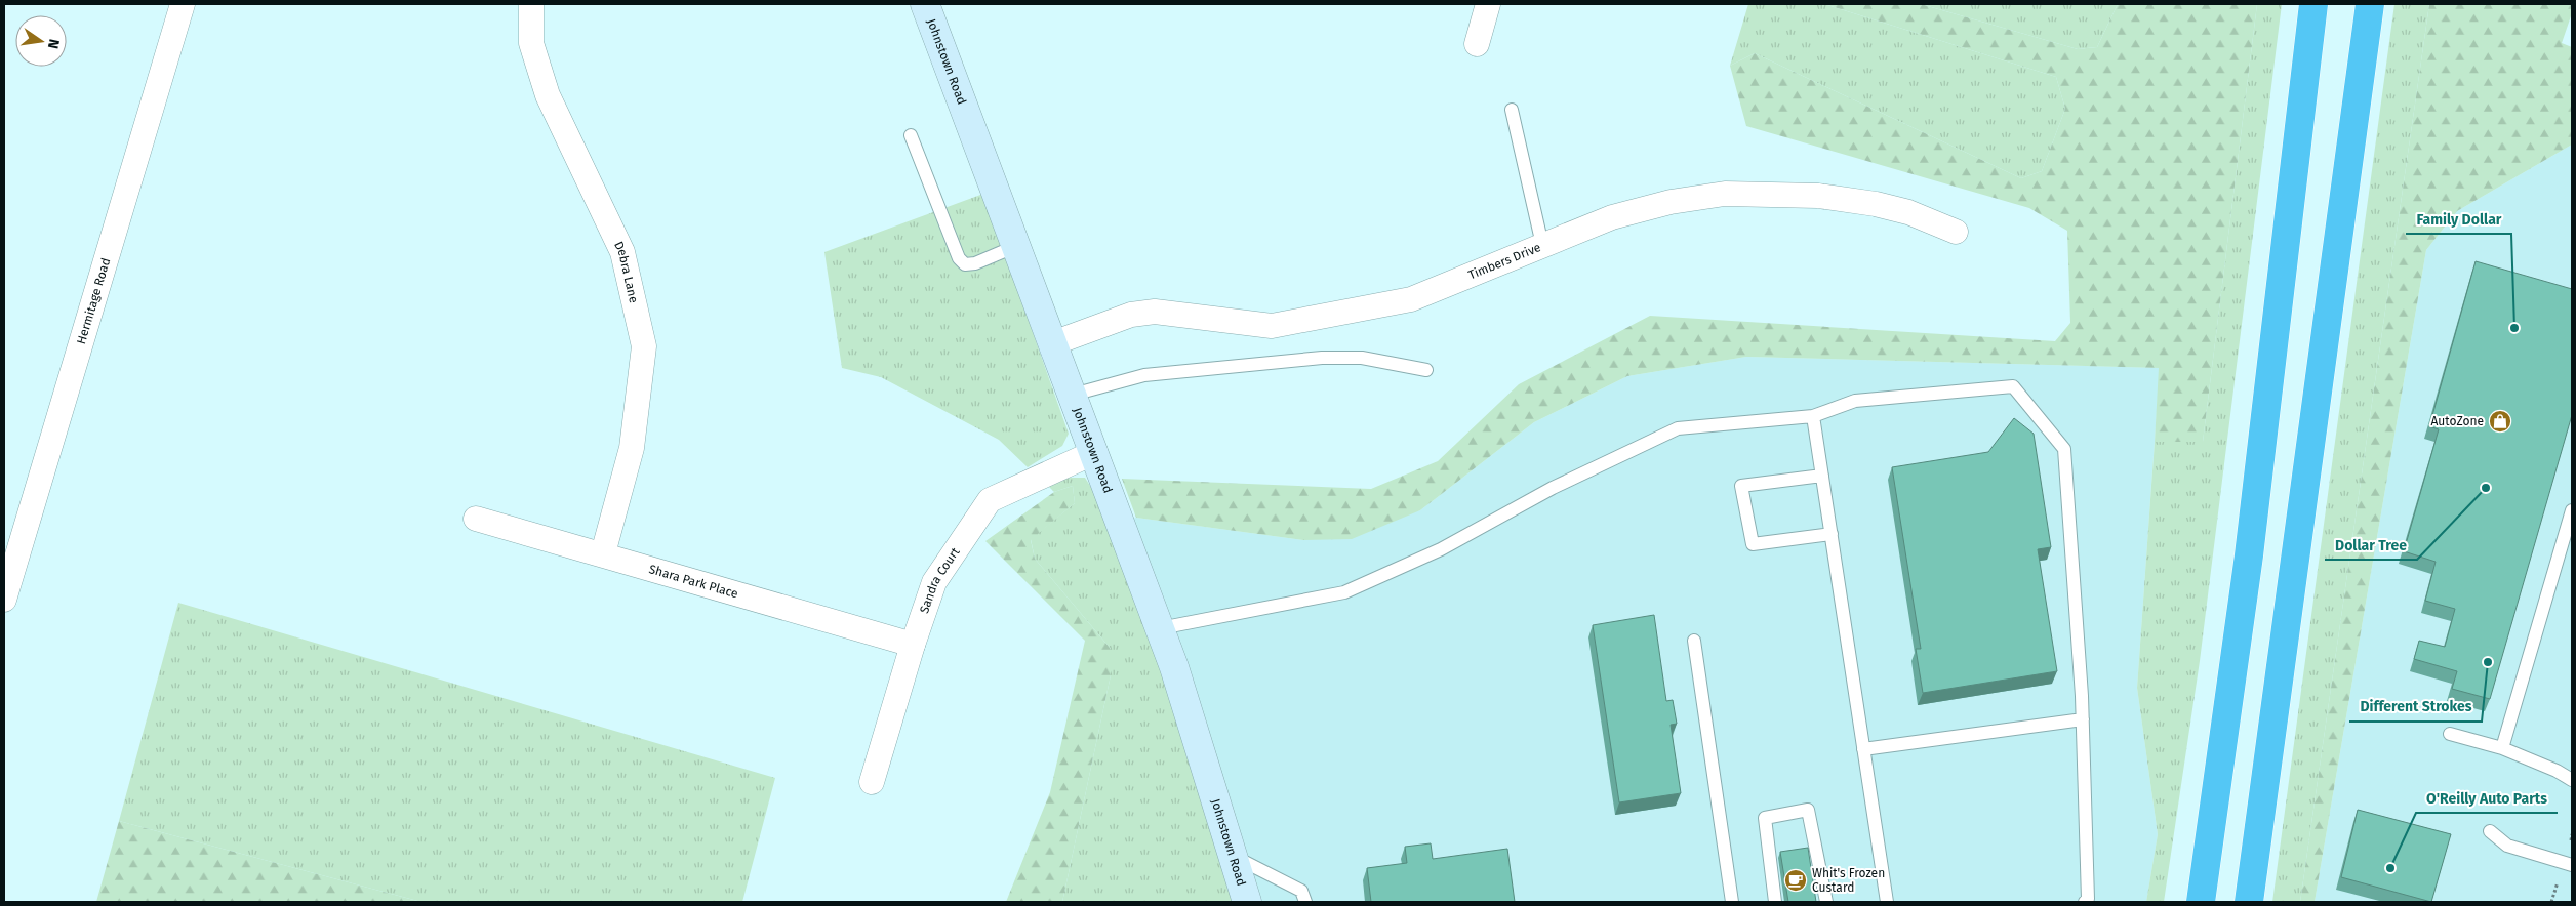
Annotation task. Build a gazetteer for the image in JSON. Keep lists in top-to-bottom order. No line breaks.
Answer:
{"streets":{"main road":["Johnstown Road"],"street":["Timbers Drive","Debra Lane","Hermitage Road","Shara Park Place","Sandra Court"]},"crossings":[["Johnstown Road","Timbers Drive"],["Johnstown Road","Sandra Court"],["Debra Lane","Shara Park Place"],["Shara Park Place","Sandra Court"]],"places":{"other":["Family Dollar","Dollar Tree","Different Strokes","O'Reilly Auto Parts"],"shop":["AutoZone"],"cafe":["Whit's Frozen Custard"]},"north":"right"}
